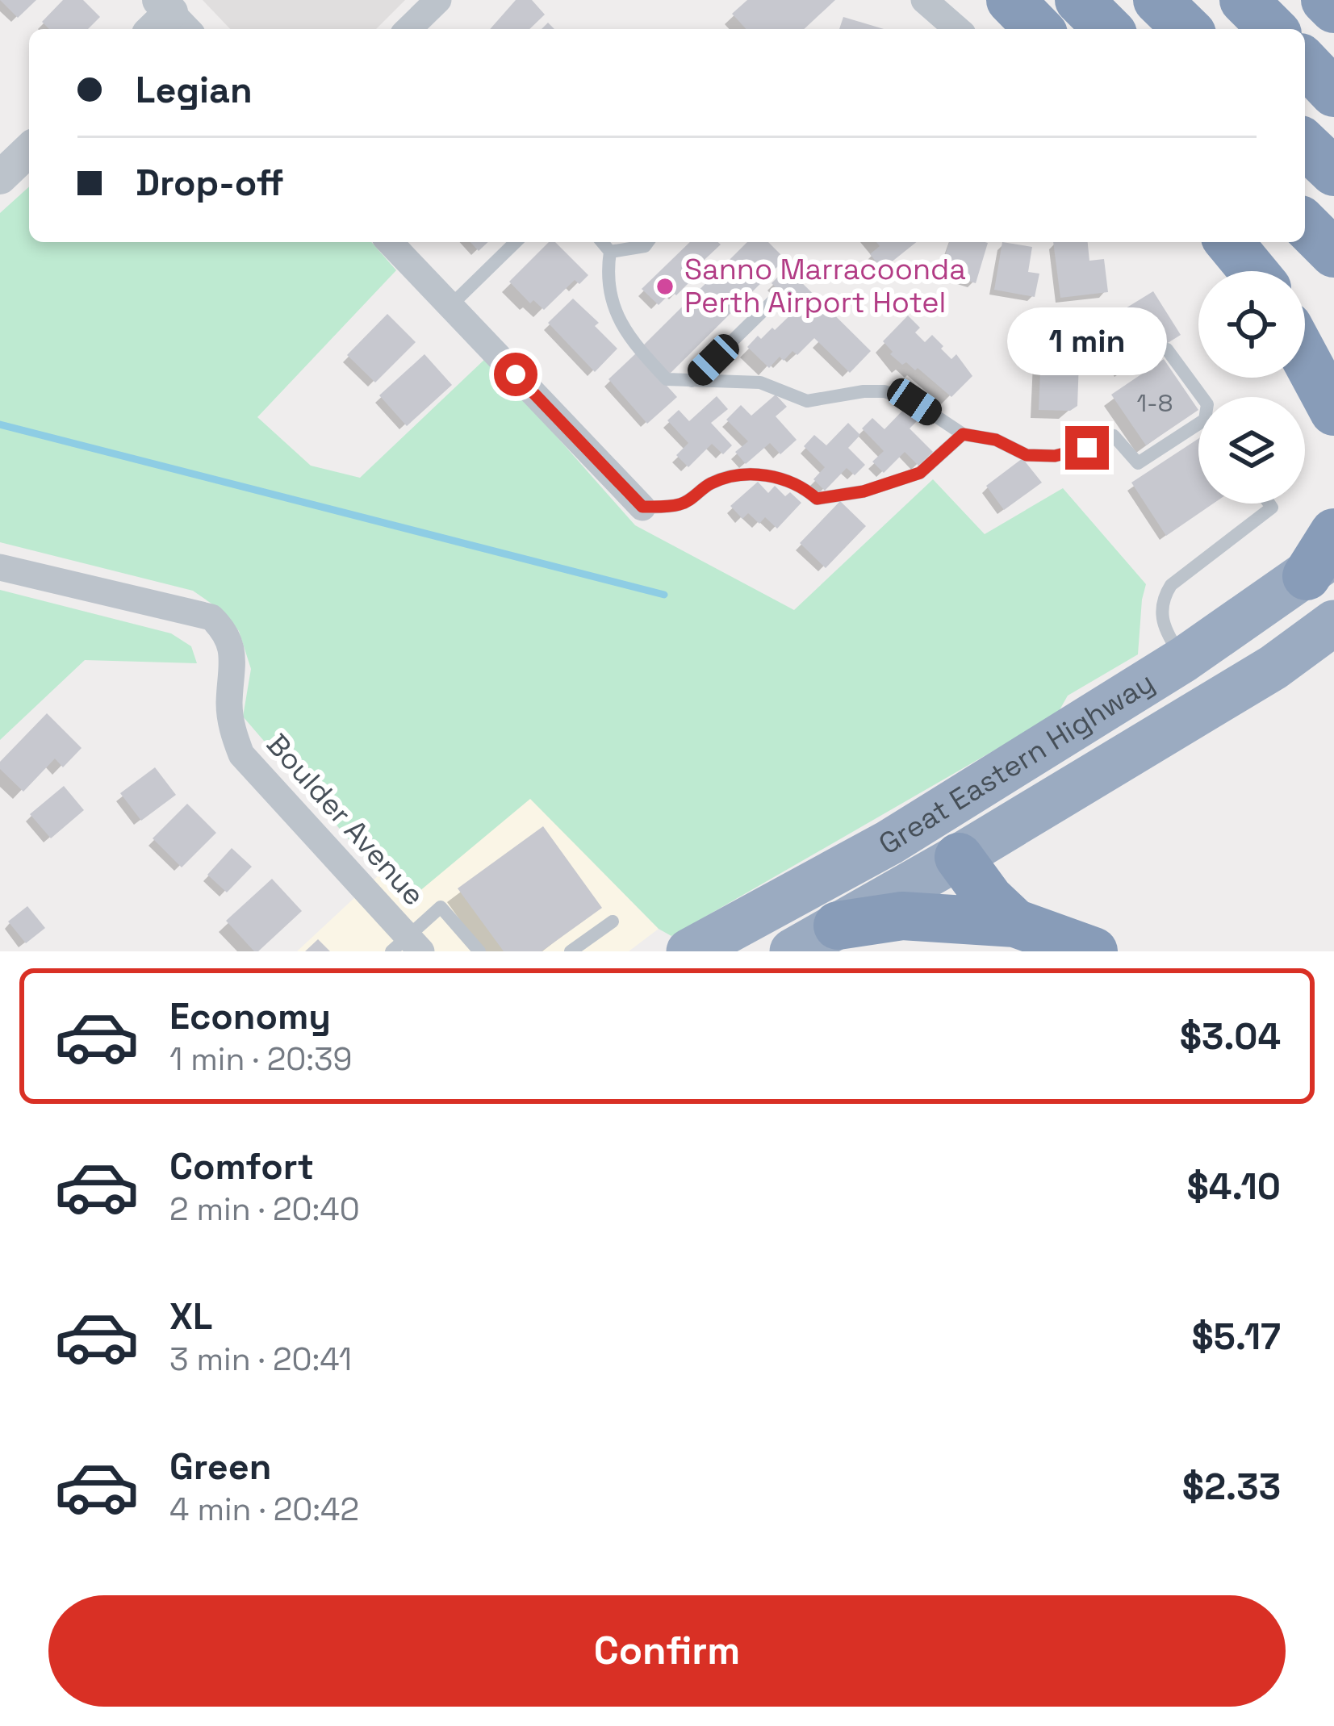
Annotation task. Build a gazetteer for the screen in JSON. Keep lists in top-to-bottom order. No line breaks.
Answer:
{"streets":{"highway":["Great Eastern Highway"],"street":["Boulder Avenue"]},"places":["Sanno Marracoonda Perth Airport Hotel"],"house_numbers":["1-8"],"page":{"banner":["Legian","Drop-off"],"bubble":"1 min","list":[{"name":"Economy","note":"1 min · 20:39","value":"$3.04"},{"name":"Comfort","note":"2 min · 20:40","value":"$4.10"},{"name":"XL","note":"3 min · 20:41","value":"$5.17"},{"name":"Green","note":"4 min · 20:42","value":"$2.33"}],"buttons":"Confirm"}}
